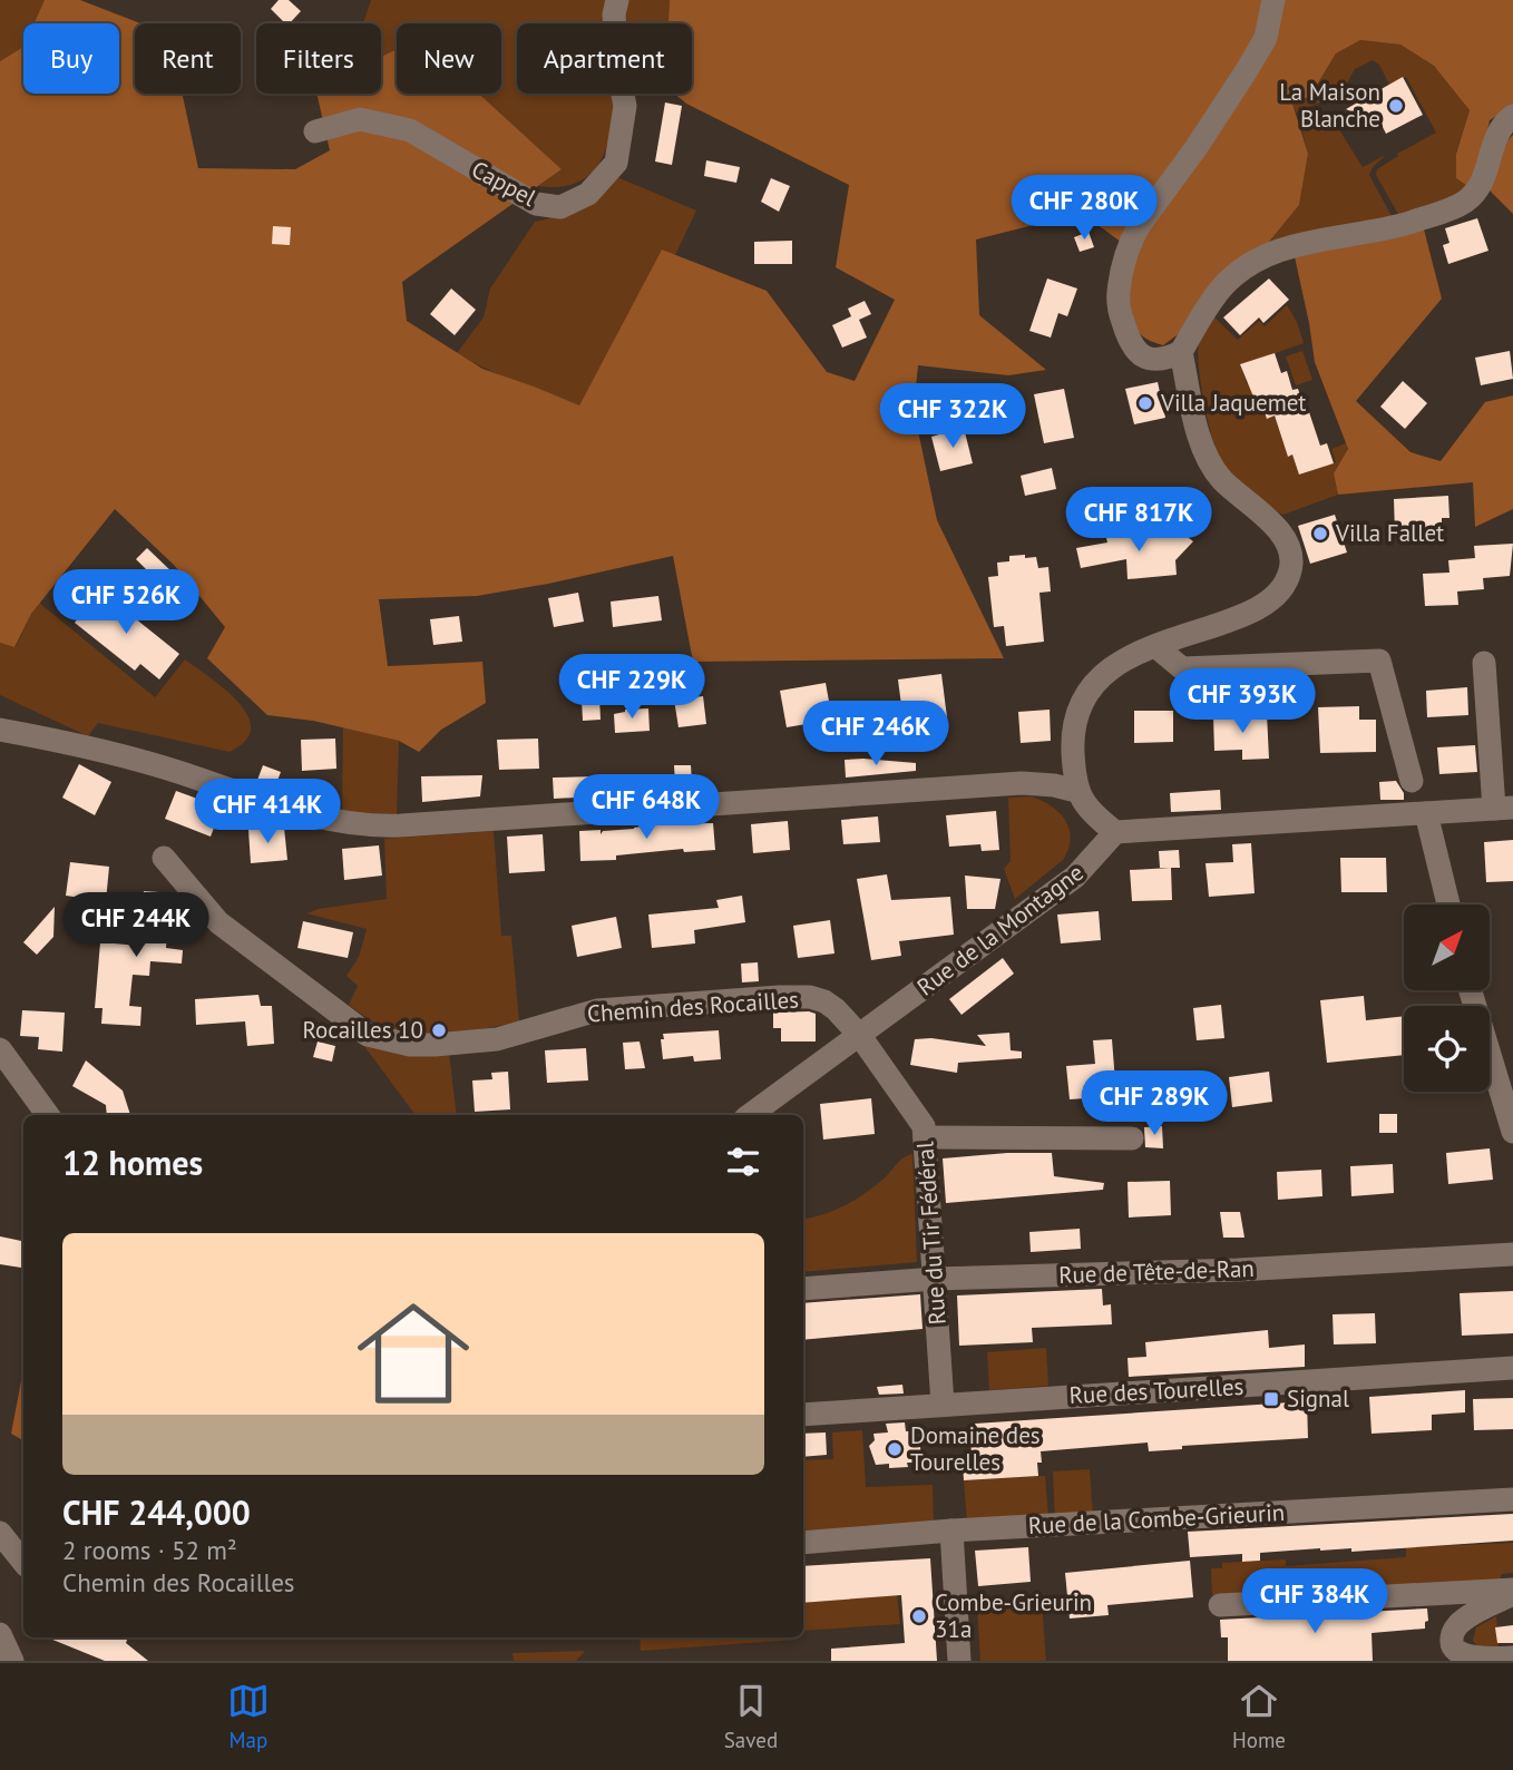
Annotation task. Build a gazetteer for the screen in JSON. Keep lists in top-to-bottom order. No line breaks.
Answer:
{"streets":{"street":["Cappel","Rue de la Montagne","Chemin des Rocailles","Rue du Tir Fédéral","Rue de Tête-de-Ran","Rue des Tourelles","Rue de la Combe-Grieurin"]},"crossings":[["Rue de la Montagne","Chemin des Rocailles"],["Rue de la Montagne","Rue du Tir Fédéral"],["Chemin des Rocailles","Rue du Tir Fédéral"],["Rue du Tir Fédéral","Rue de Tête-de-Ran"],["Rue du Tir Fédéral","Rue des Tourelles"]],"places":{"other":["La Maison Blanche","Villa Jaquemet","Villa Fallet","Rocailles 10","Domaine des Tourelles","Combe-Grieurin 31a"],"transit":["Signal"]},"north":"top right","page":{"chip":["Buy","Rent","Filters","New","Apartment"],"price":["CHF 280K","CHF 322K","CHF 817K","CHF 526K","CHF 229K","CHF 393K","CHF 246K","CHF 648K","CHF 414K","CHF 244K","CHF 289K","CHF 384K"],"heading":"12 homes","list":[{"name":"CHF 244,000","note":"2 rooms · 52 m² · Chemin des Rocailles"}],"tabs":["Map","Saved","Home"]}}
